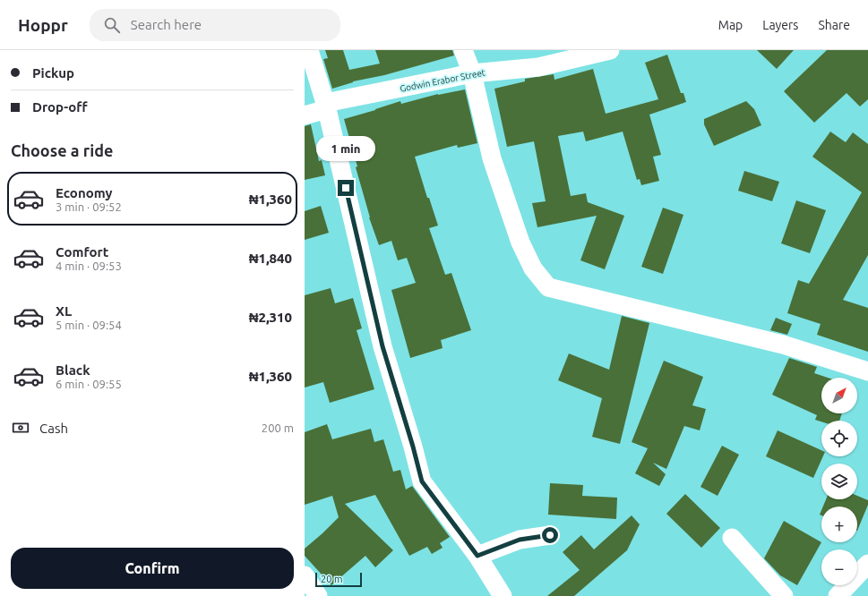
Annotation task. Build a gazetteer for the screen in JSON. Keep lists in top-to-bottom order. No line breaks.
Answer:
{"streets":{"street":["Godwin Erabor Street"]},"scale_bar":"20 m","north":"top right","page":{"header":"Hoppr","search":"Search here","nav":["Map","Layers","Share"],"banner":["Pickup","Drop-off"],"heading":"Choose a ride","bubble":"1 min","list":[{"name":"Economy","note":"3 min · 09:52","value":"₦1,360"},{"name":"Comfort","note":"4 min · 09:53","value":"₦1,840"},{"name":"XL","note":"5 min · 09:54","value":"₦2,310"},{"name":"Black","note":"6 min · 09:55","value":"₦1,360"}],"map_buttons":["+","−"],"pay":["Cash","200 m"],"buttons":"Confirm","scale":"20 m"}}
